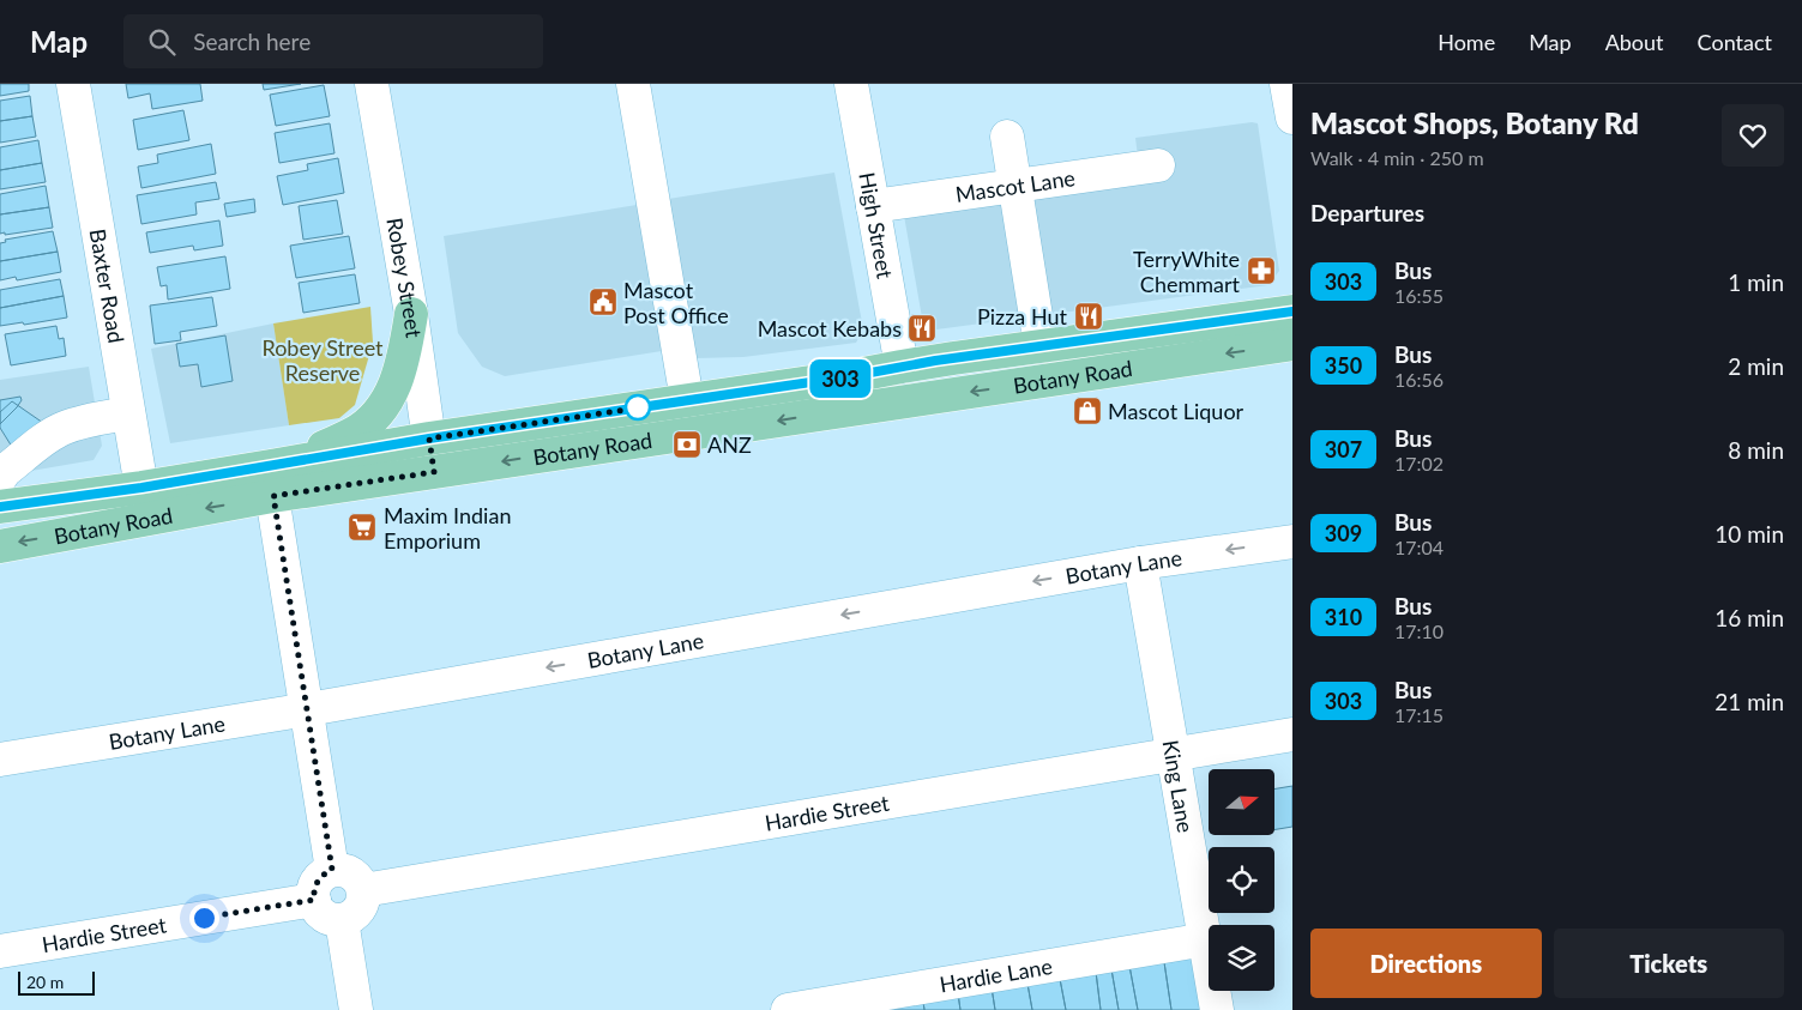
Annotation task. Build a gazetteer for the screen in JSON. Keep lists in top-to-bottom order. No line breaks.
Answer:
{"streets":{"main road":["Botany Road"],"street":["Mascot Lane","High Street","Robey Street","Baxter Road","Botany Lane","King Lane","Hardie Street","Hardie Lane"]},"crossings":[["Mascot Lane","High Street"],["High Street","Botany Road"],["Robey Street","Botany Road"],["Baxter Road","Botany Road"],["Botany Lane","King Lane"],["King Lane","Hardie Street"],["King Lane","Hardie Lane"]],"one_way":["Botany Lane"],"parks":["Robey Street Reserve"],"places":{"pharmacy":["TerryWhite Chemmart"],"public building":["Mascot Post Office"],"restaurant":["Pizza Hut","Mascot Kebabs"],"shop":["Mascot Liquor"],"bank":["ANZ"],"supermarket":["Maxim Indian Emporium"]},"lines":["bus line 303"],"scale_bar":"20 m","north":"right","page":{"header":"Map","search":"Search here","nav":["Home","Map","About","Contact"],"on_map":"303","heading":[["Mascot Shops, Botany Rd","Walk · 4 min · 250 m"],"Departures"],"list":[{"mark":"303","name":"Bus","note":"16:55","value":"1 min"},{"mark":"350","name":"Bus","note":"16:56","value":"2 min"},{"mark":"307","name":"Bus","note":"17:02","value":"8 min"},{"mark":"309","name":"Bus","note":"17:04","value":"10 min"},{"mark":"310","name":"Bus","note":"17:10","value":"16 min"},{"mark":"303","name":"Bus","note":"17:15","value":"21 min"}],"buttons":["Directions","Tickets"],"scale":"20 m"}}
